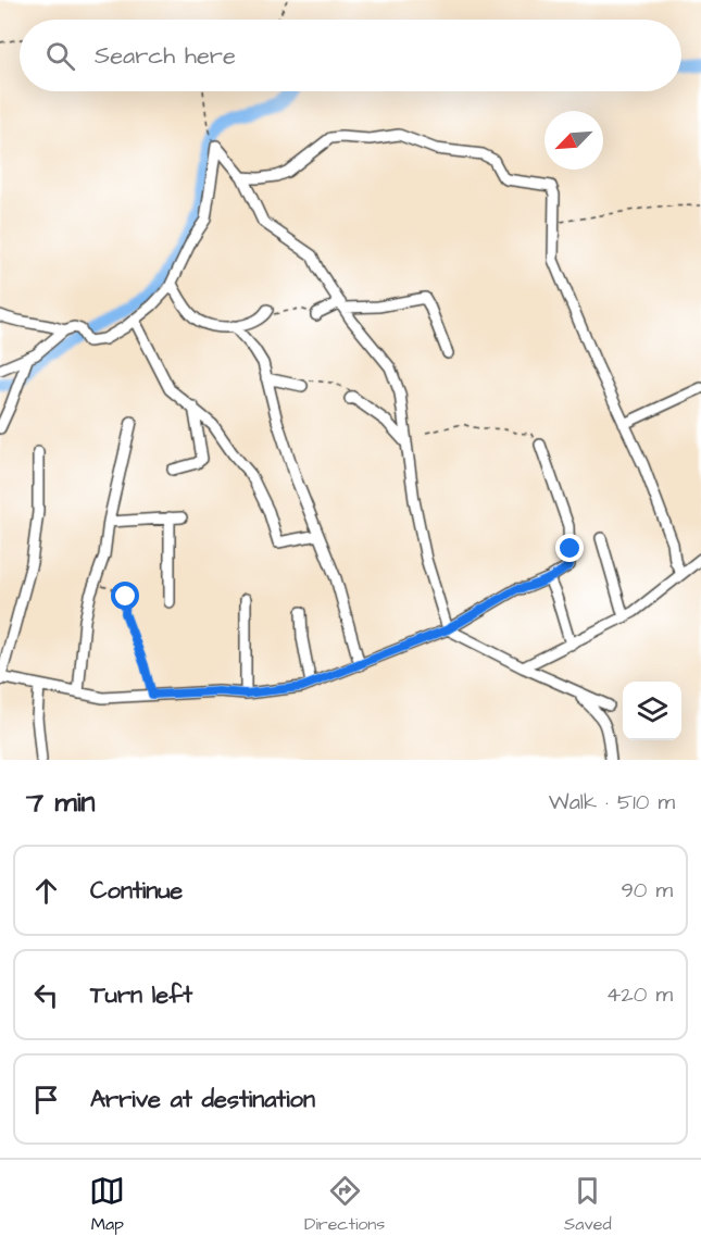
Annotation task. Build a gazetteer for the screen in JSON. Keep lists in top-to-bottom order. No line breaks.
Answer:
{"north":"bottom left","page":{"search":"Search here","heading":["7 min","Walk · 510 m"],"list":[["Continue","90 m"],["Turn left","420 m"],"Arrive at destination"],"nav":["Map","Directions","Saved"]}}
